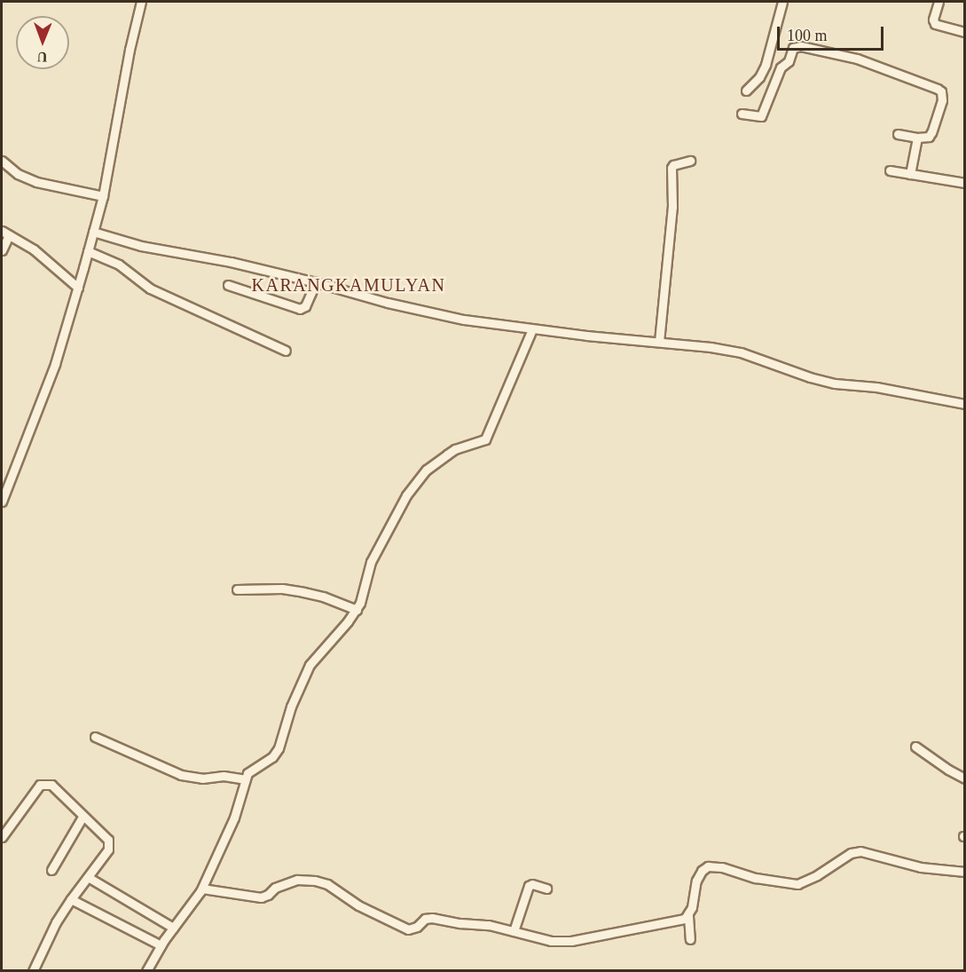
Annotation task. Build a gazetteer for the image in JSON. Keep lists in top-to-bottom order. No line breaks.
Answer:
{"districts":["KARANGKAMULYAN"],"scale_bar":"100 m","north":"bottom"}
